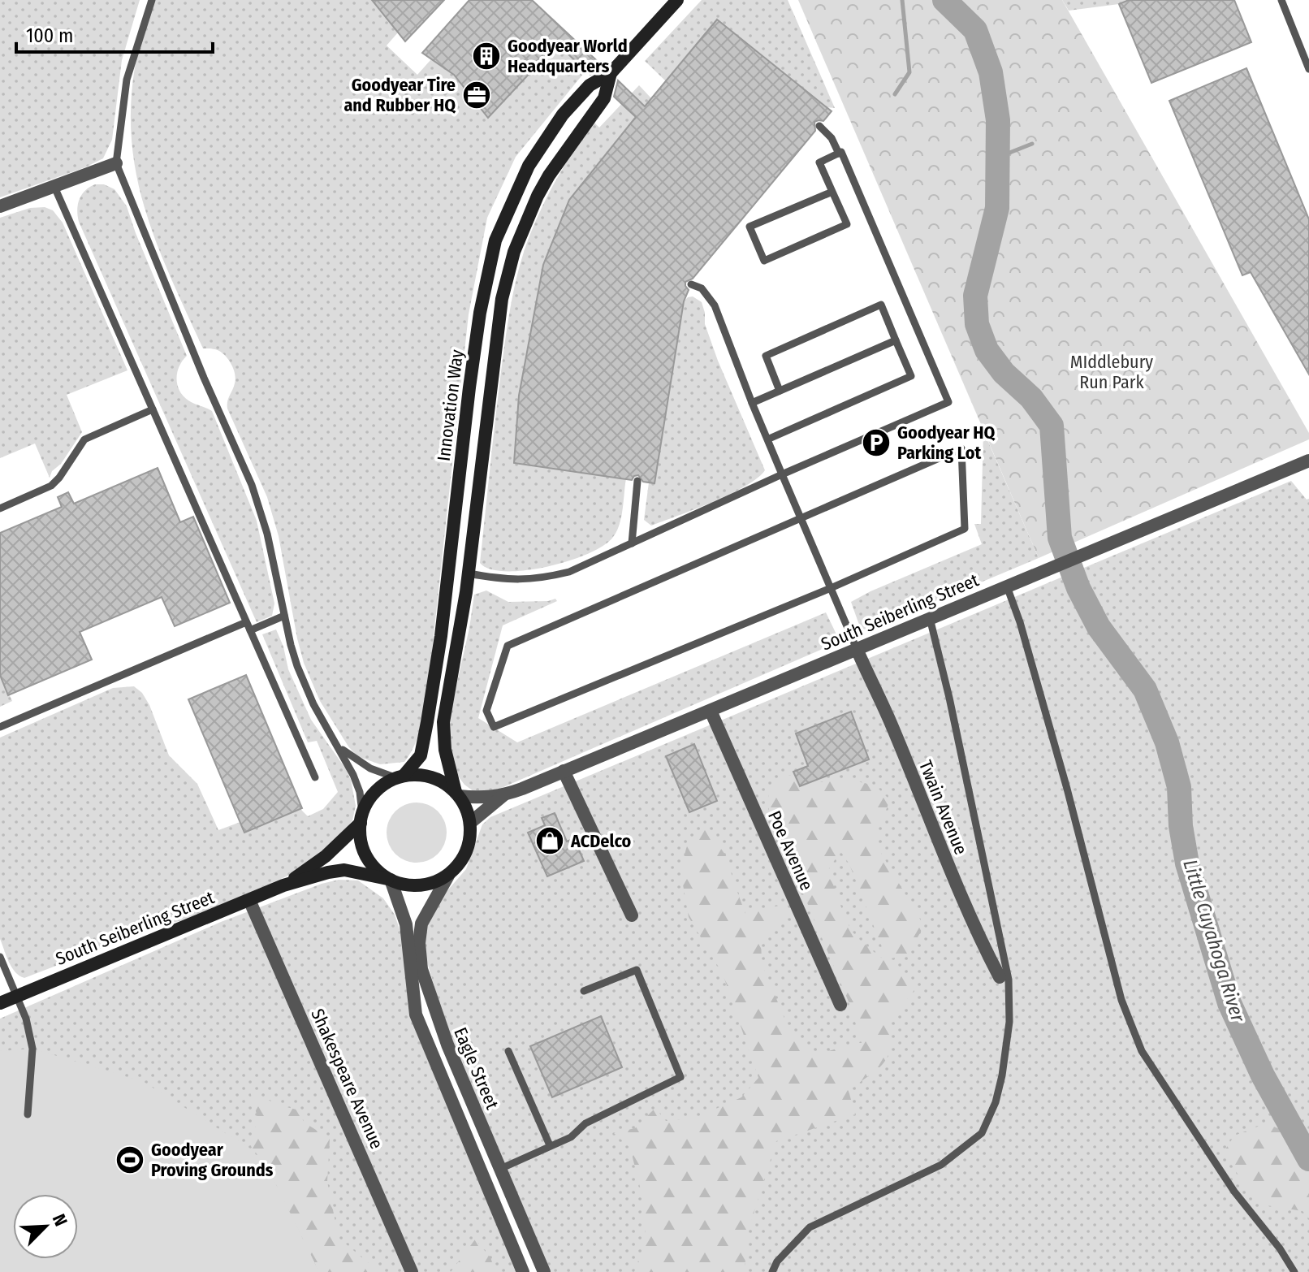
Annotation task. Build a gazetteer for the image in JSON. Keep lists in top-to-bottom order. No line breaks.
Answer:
{"streets":{"main road":["Innovation Way","South Seiberling Street"],"street":["Twain Avenue","Poe Avenue","Eagle Street","Shakespeare Avenue"]},"crossings":[["Innovation Way","South Seiberling Street"],["Innovation Way","Eagle Street"],["South Seiberling Street","Twain Avenue"],["South Seiberling Street","Poe Avenue"],["South Seiberling Street","Eagle Street"],["South Seiberling Street","Shakespeare Avenue"]],"water":["Little Cuyahoga River"],"parks":["MIddlebury Run Park"],"places":{"building":["Goodyear World Headquarters"],"office":["Goodyear Tire and Rubber HQ"],"parking":["Goodyear HQ Parking Lot"],"shop":["ACDelco"],"sports":["Goodyear Proving Grounds"]},"scale_bar":"100 m","north":"top right"}
